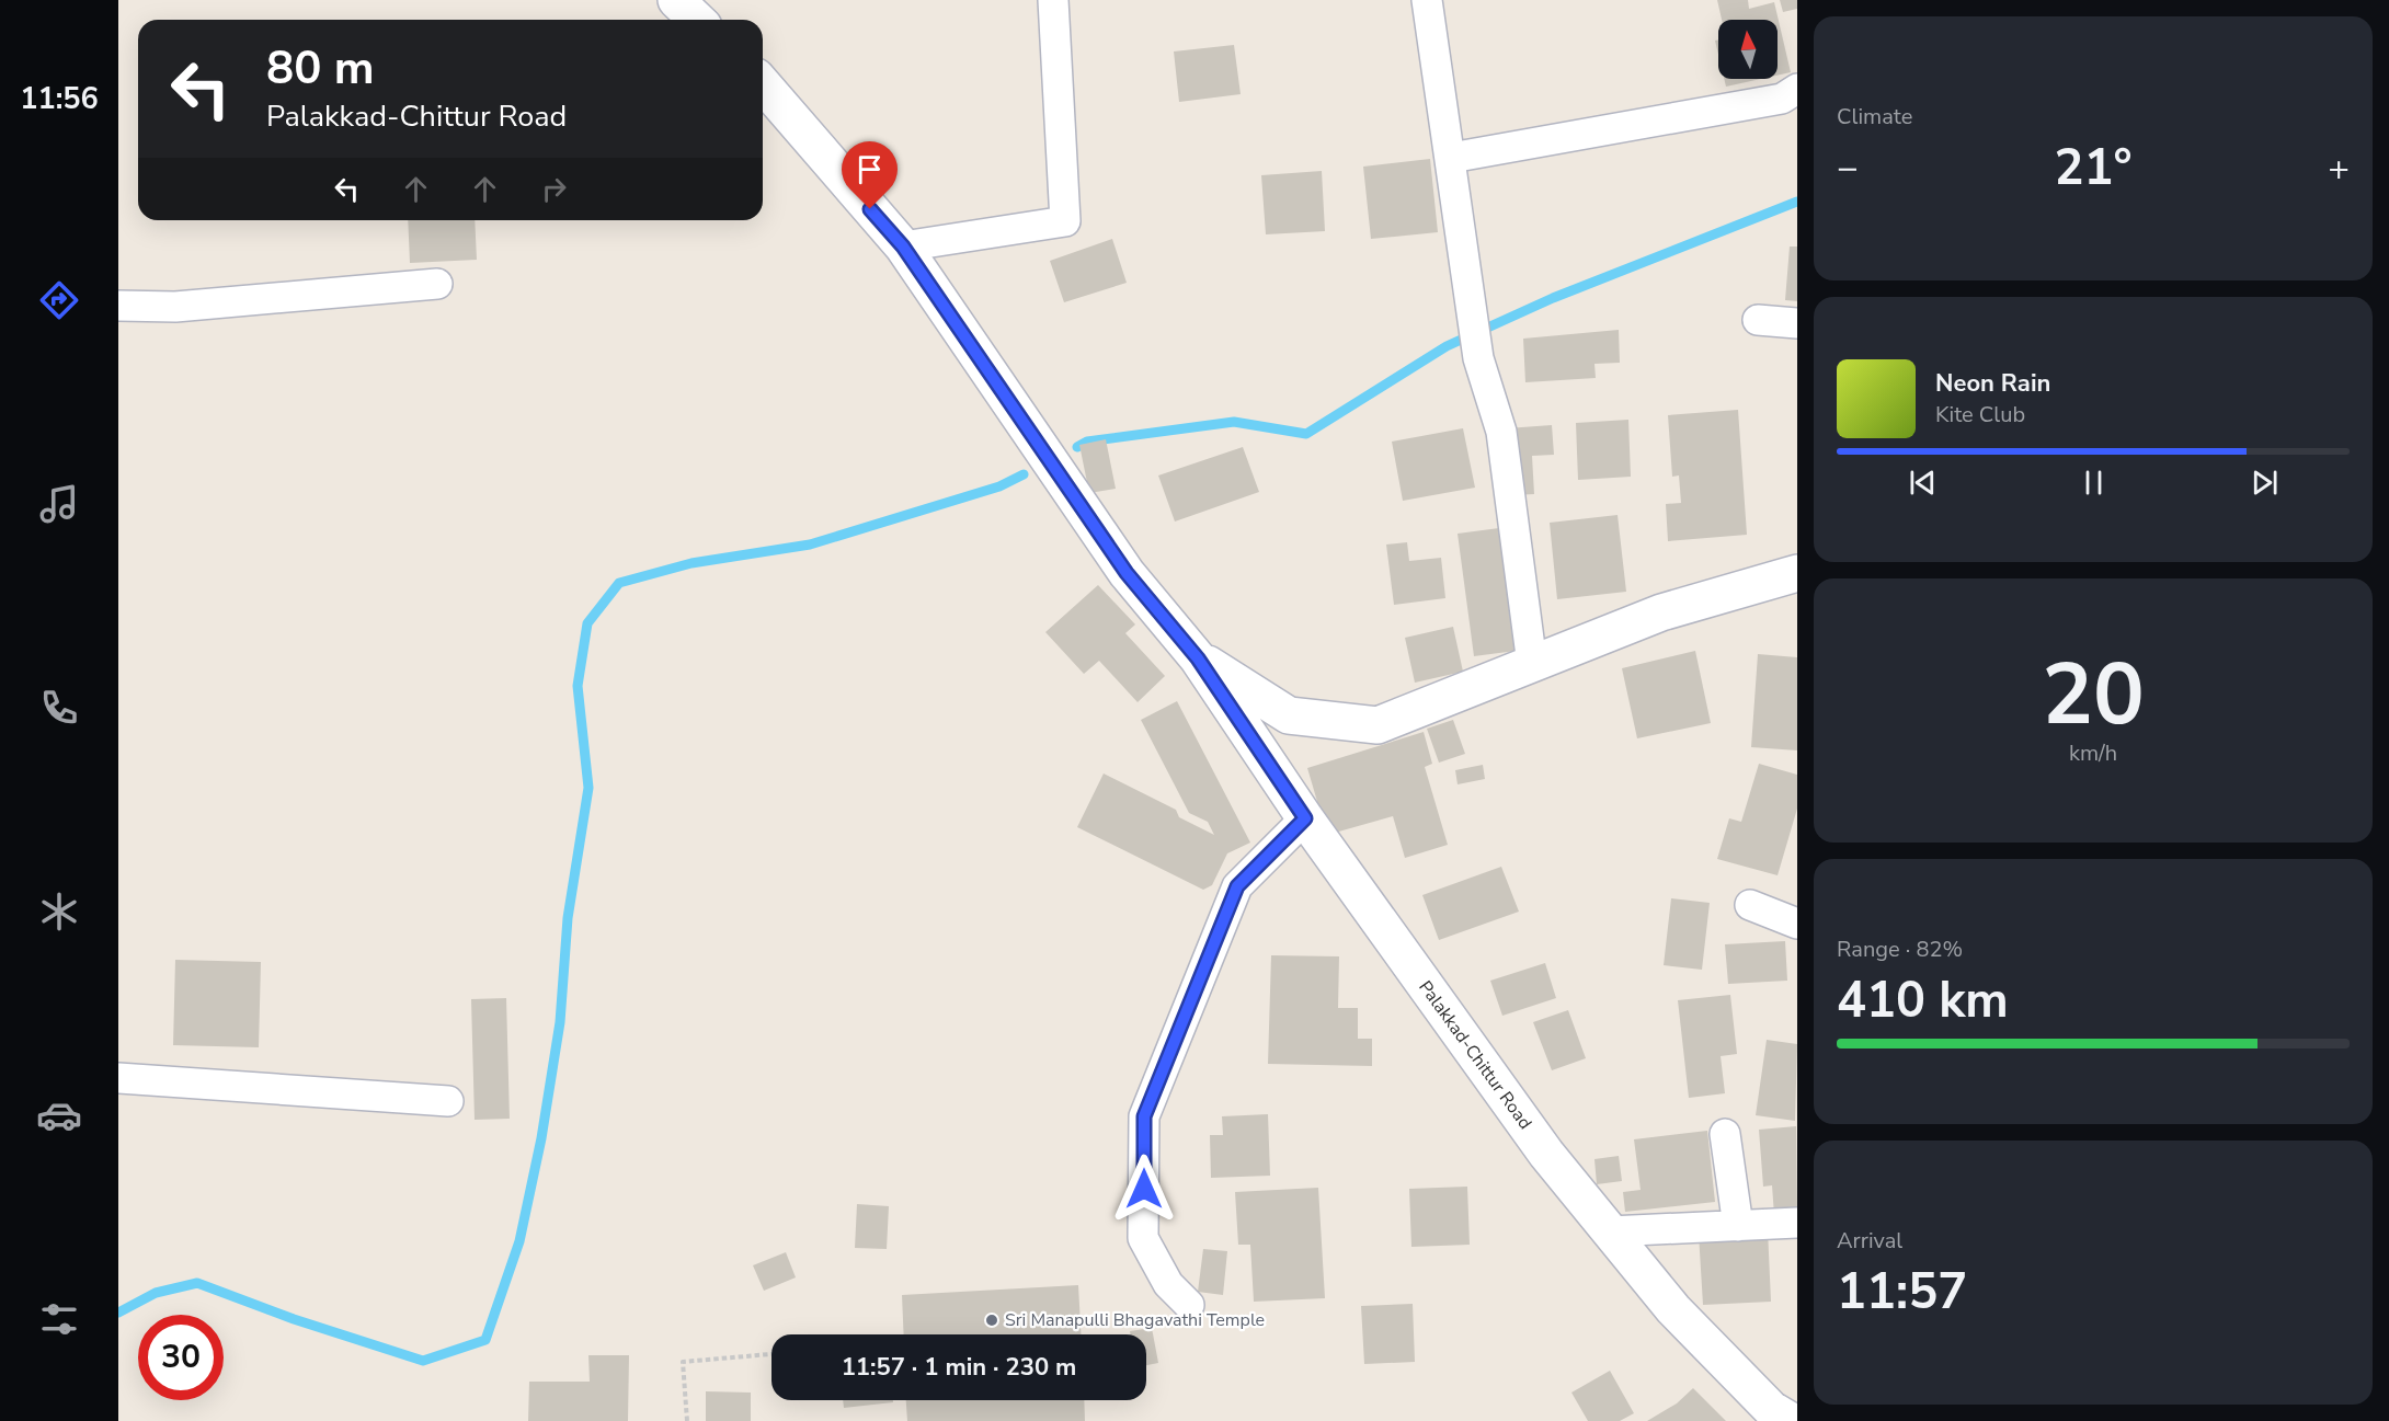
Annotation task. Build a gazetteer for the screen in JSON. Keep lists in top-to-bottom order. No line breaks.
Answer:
{"streets":{"main road":["Palakkad-Chittur Road"]},"places":["Sri Manapulli Bhagavathi Temple"],"north":"top","page":{"tabs":"11:56","tile":["Climate",["20","km/h"],["Range · 82%","410 km"],["Arrival","11:57"]],"turn":["80 m","Palakkad-Chittur Road"],"heat":["−","21°","+"],"song":["Neon Rain","Kite Club"],"limit":"30","trip":"11:57 · 1 min · 230 m"}}
